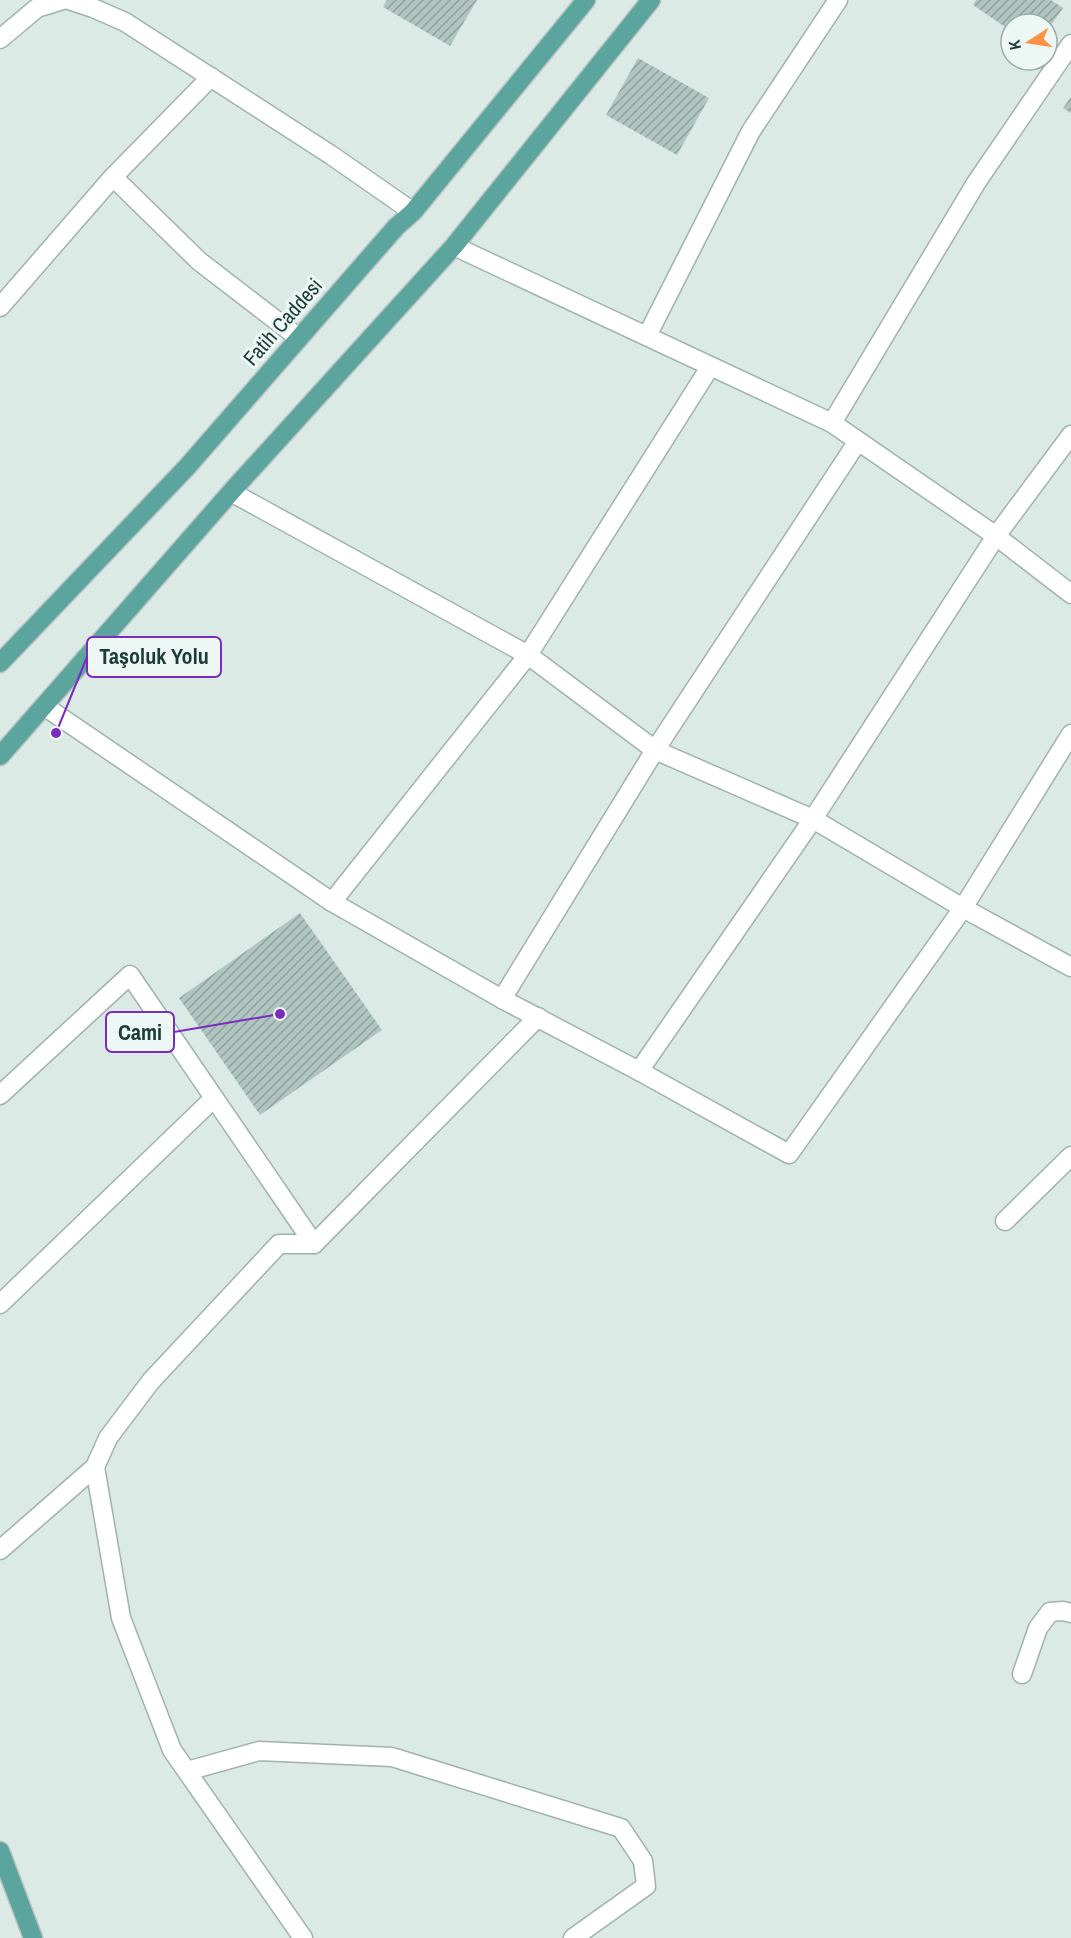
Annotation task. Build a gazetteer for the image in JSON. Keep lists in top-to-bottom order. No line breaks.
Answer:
{"streets":{"main road":["Fatih Caddesi"]},"places":["Taşoluk Yolu","Cami"],"north":"left"}
